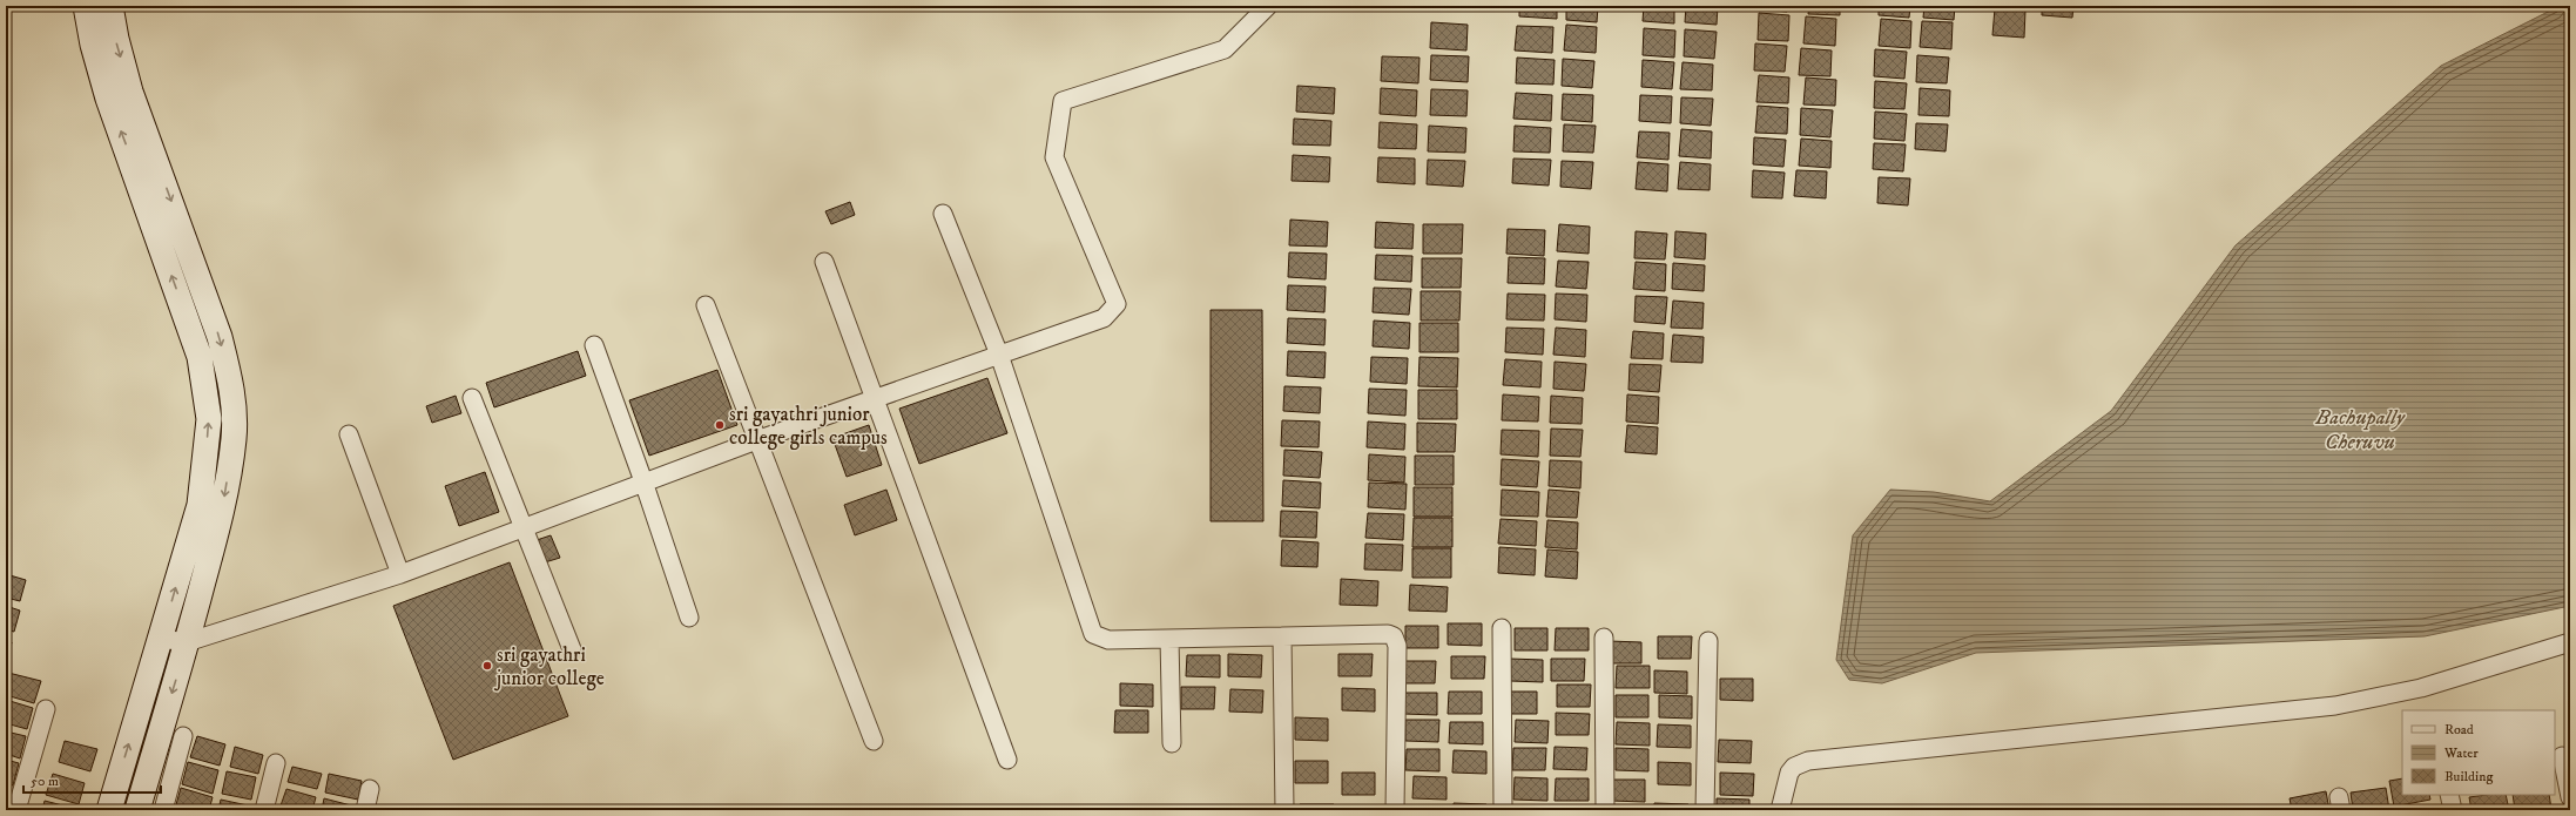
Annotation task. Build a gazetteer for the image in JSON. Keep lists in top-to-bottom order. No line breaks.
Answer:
{"water":["Bachupally Cheruvu"],"places":["sri gayathri junior college girls campus","sri gayathri junior college"],"legend":["Road","Water","Building"],"scale_bar":"50 m"}
